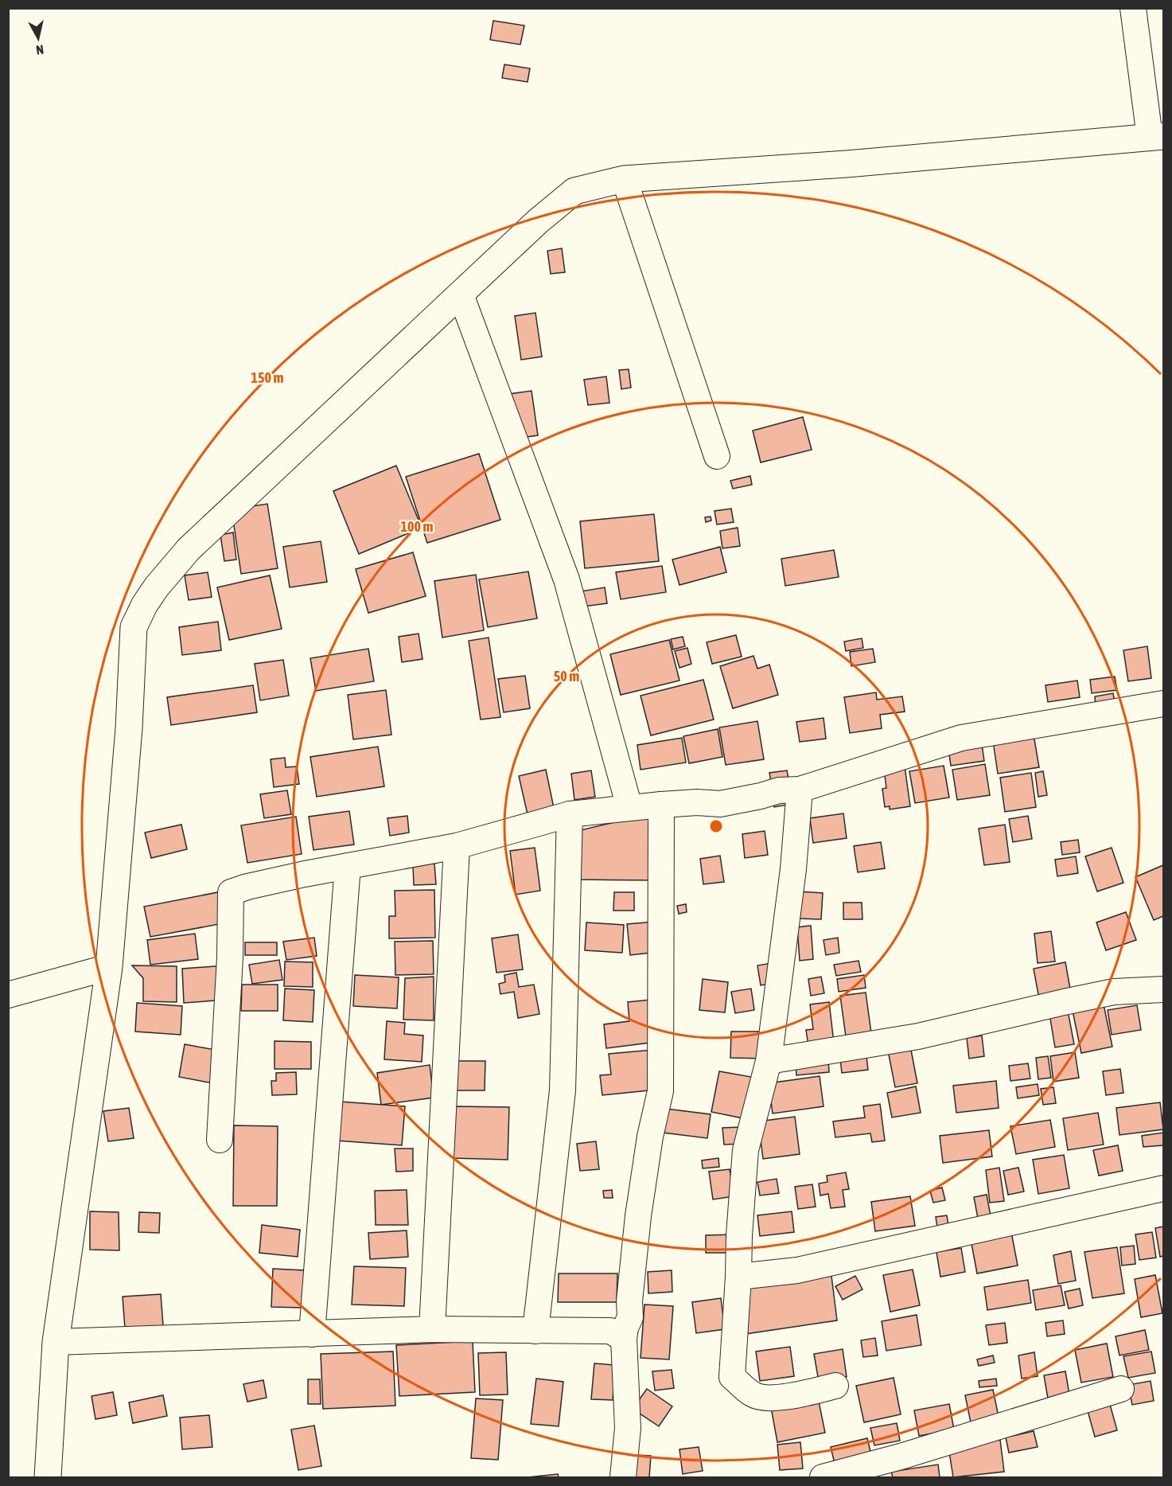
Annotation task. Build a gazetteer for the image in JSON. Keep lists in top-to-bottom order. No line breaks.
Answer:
{"north":"bottom","rings":["150 m","100 m","50 m"]}
